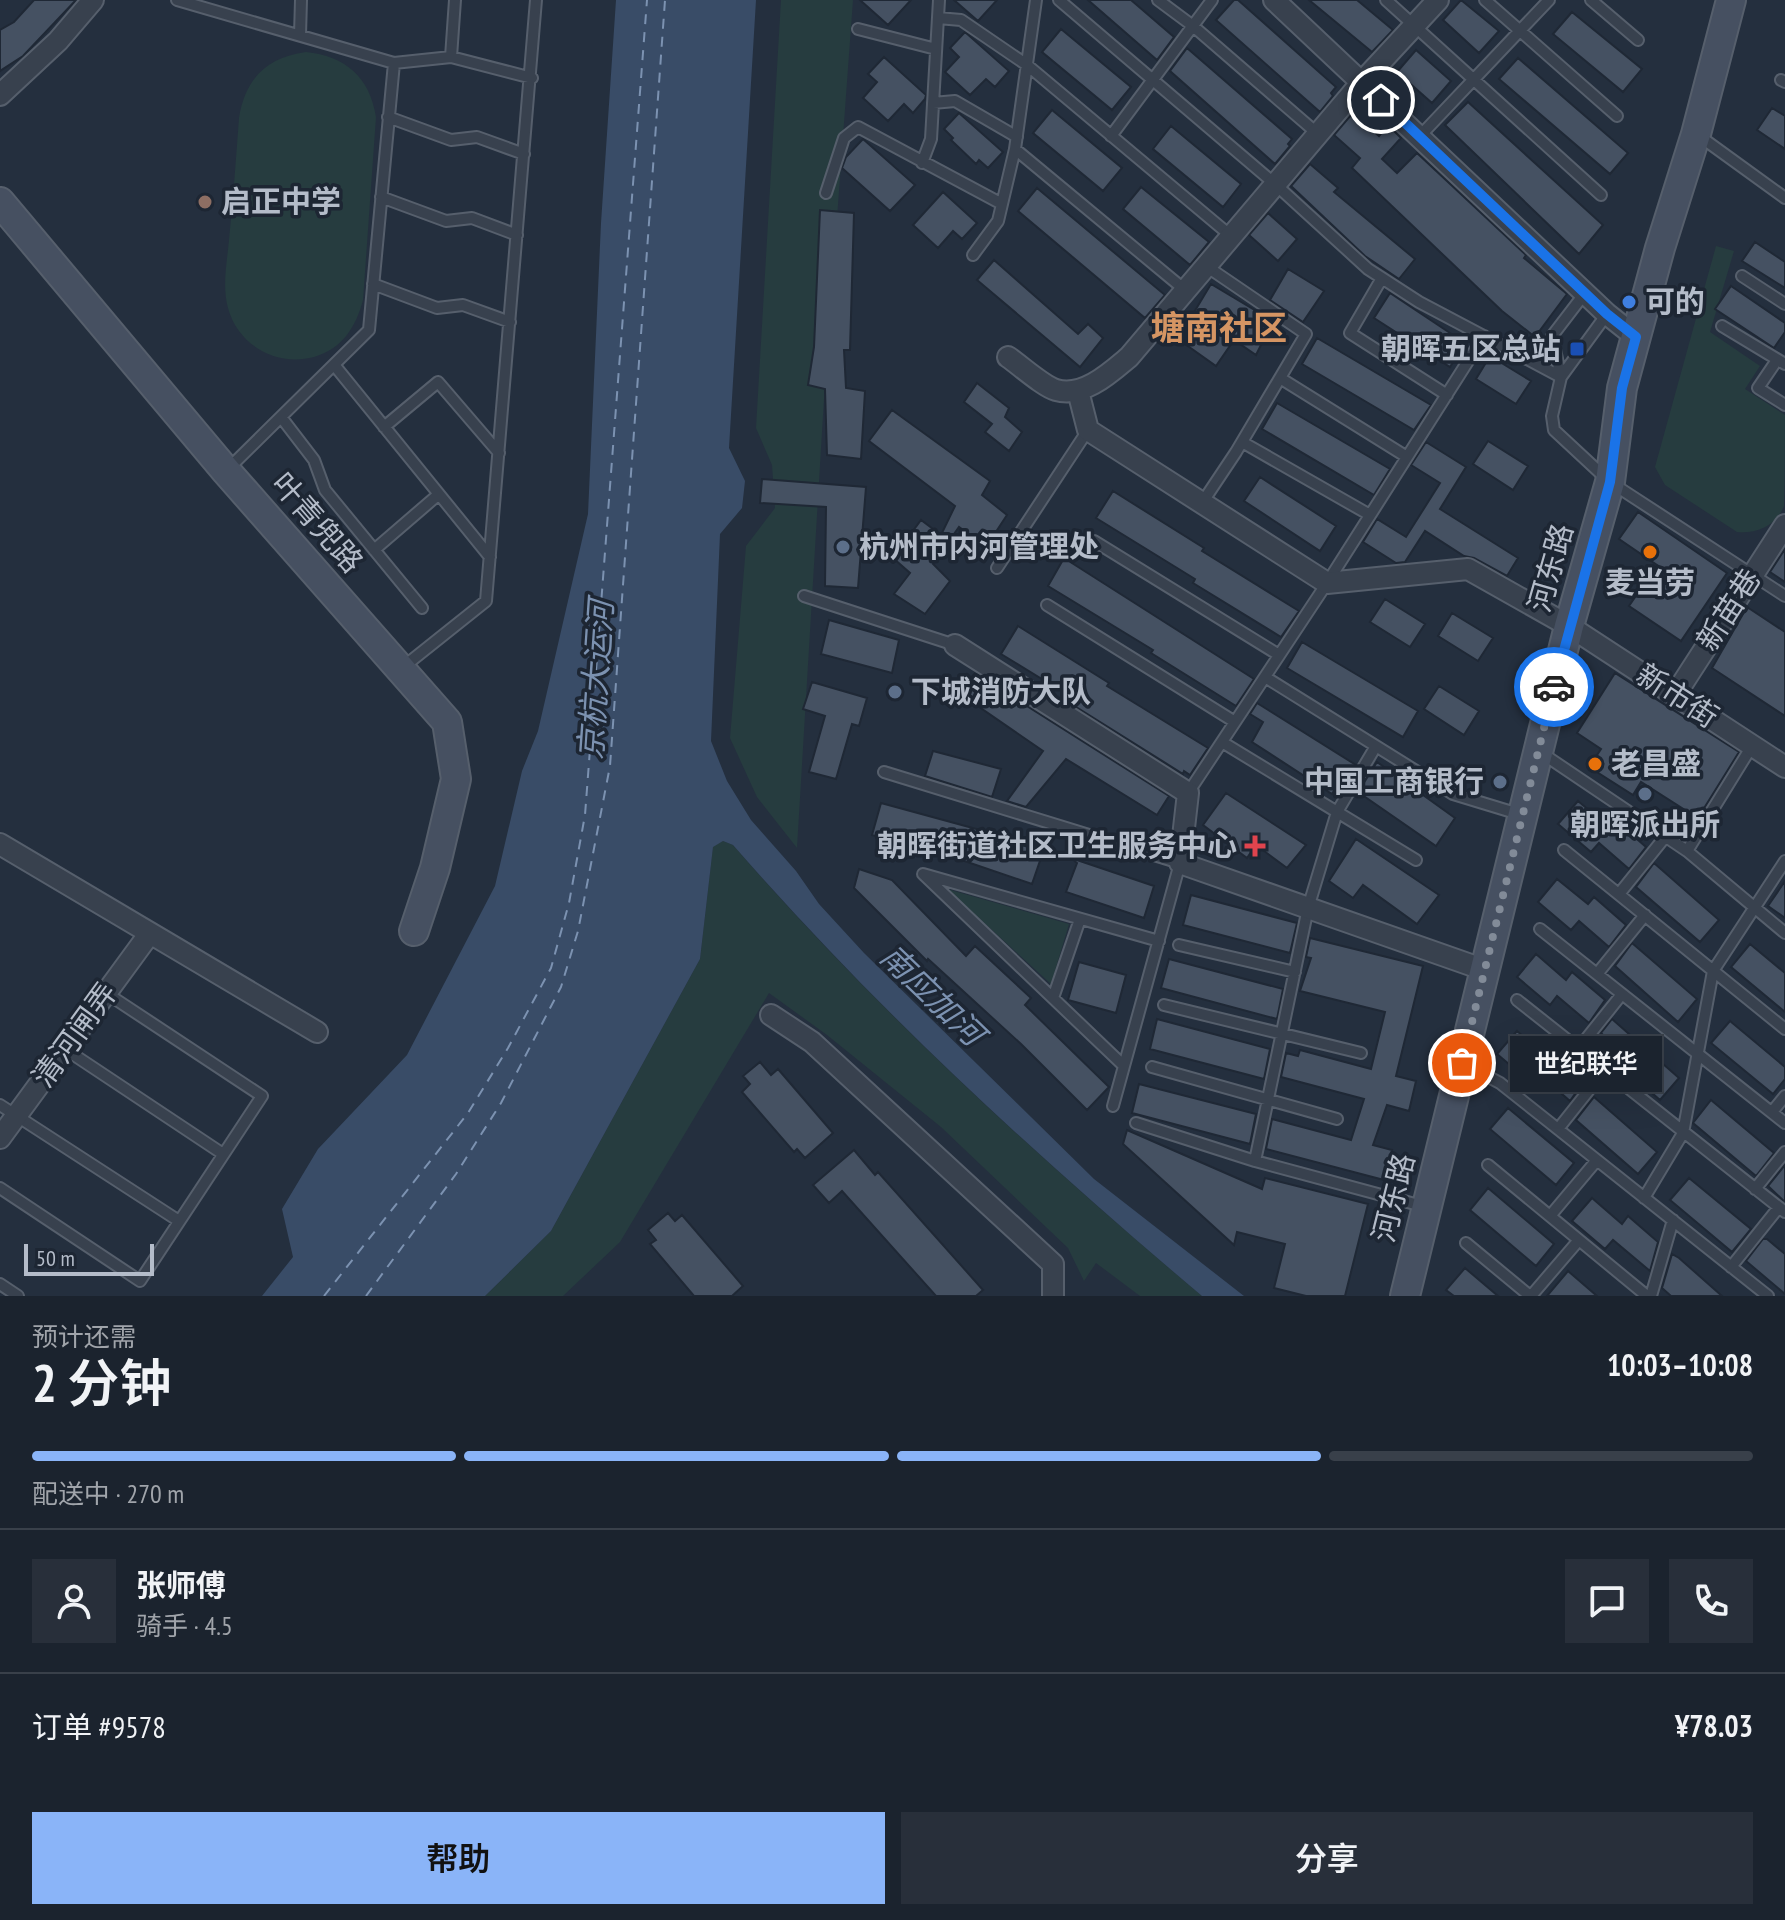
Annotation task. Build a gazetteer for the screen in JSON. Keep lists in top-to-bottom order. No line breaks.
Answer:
{"streets":{"main road":["叶青兜路","河东路"],"street":["新苗巷","新市街","清河闸弄"]},"crossings":[["河东路","新市街"],["新苗巷","新市街"]],"districts":["塘南社区"],"water":["京杭大运河","南应加河"],"places":{"other":["启正中学","可的","杭州市内河管理处","麦当劳","下城消防大队","老昌盛","中国工商银行","朝晖派出所","世纪联华"],"transit":["朝晖五区总站"],"health":["朝晖街道社区卫生服务中心"]},"scale_bar":"50 m","page":{"bubble":"世纪联华","scale":"50 m","heading":["2 分钟","预计还需","10:03–10:08"],"panel":["张师傅","骑手 · 4.5","订单 #9578","¥78.03"],"bar":"配送中 · 270 m","buttons":["帮助","分享"]}}
